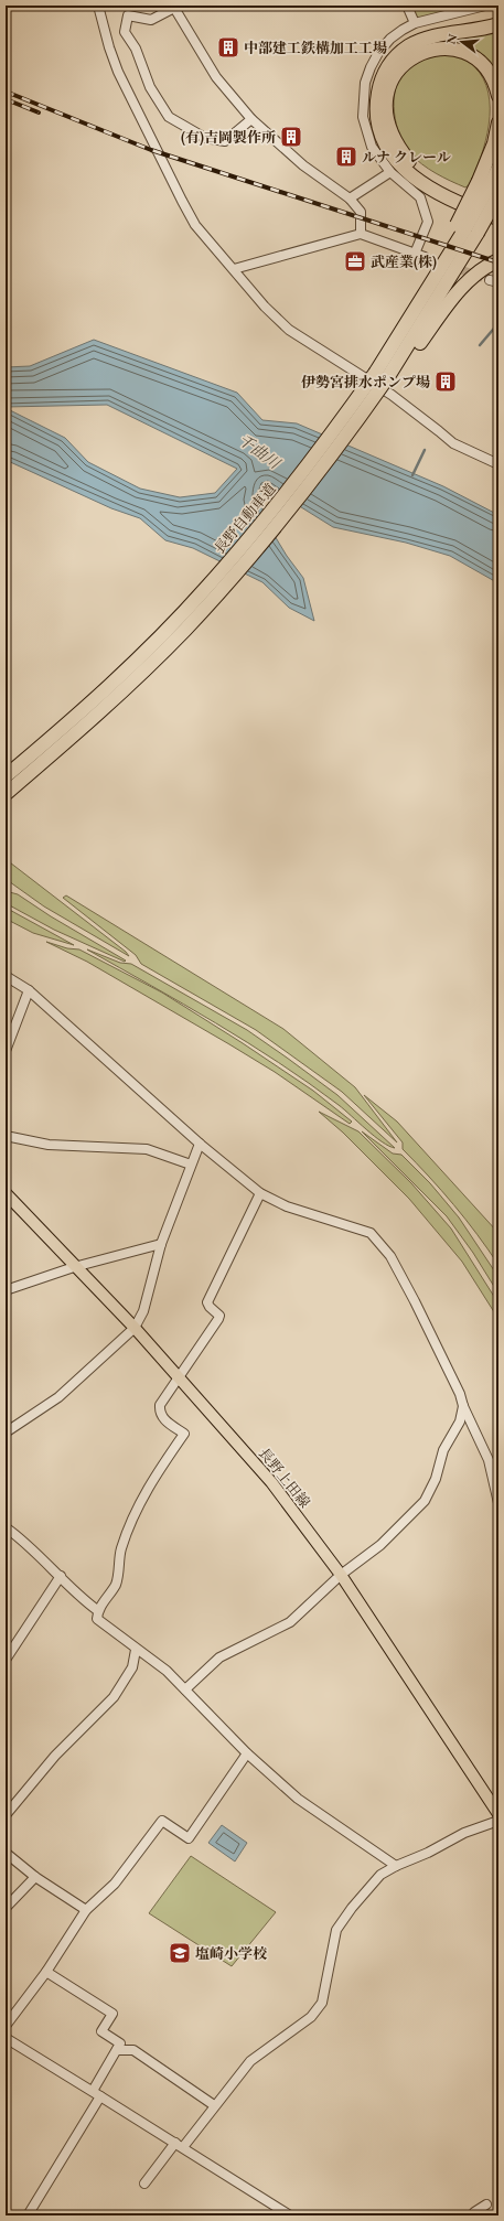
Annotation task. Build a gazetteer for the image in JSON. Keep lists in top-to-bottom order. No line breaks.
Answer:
{"streets":{"highway":["長野自動車道"],"main road":["長野上田線"]},"water":["千曲川"],"places":{"building":["中部建工鉄構加工工場","(有)吉岡製作所","ルナ クレール","伊勢宮排水ポンプ場"],"office":["武産業(株)"],"school or university":["塩崎小学校"]},"north":"left"}
